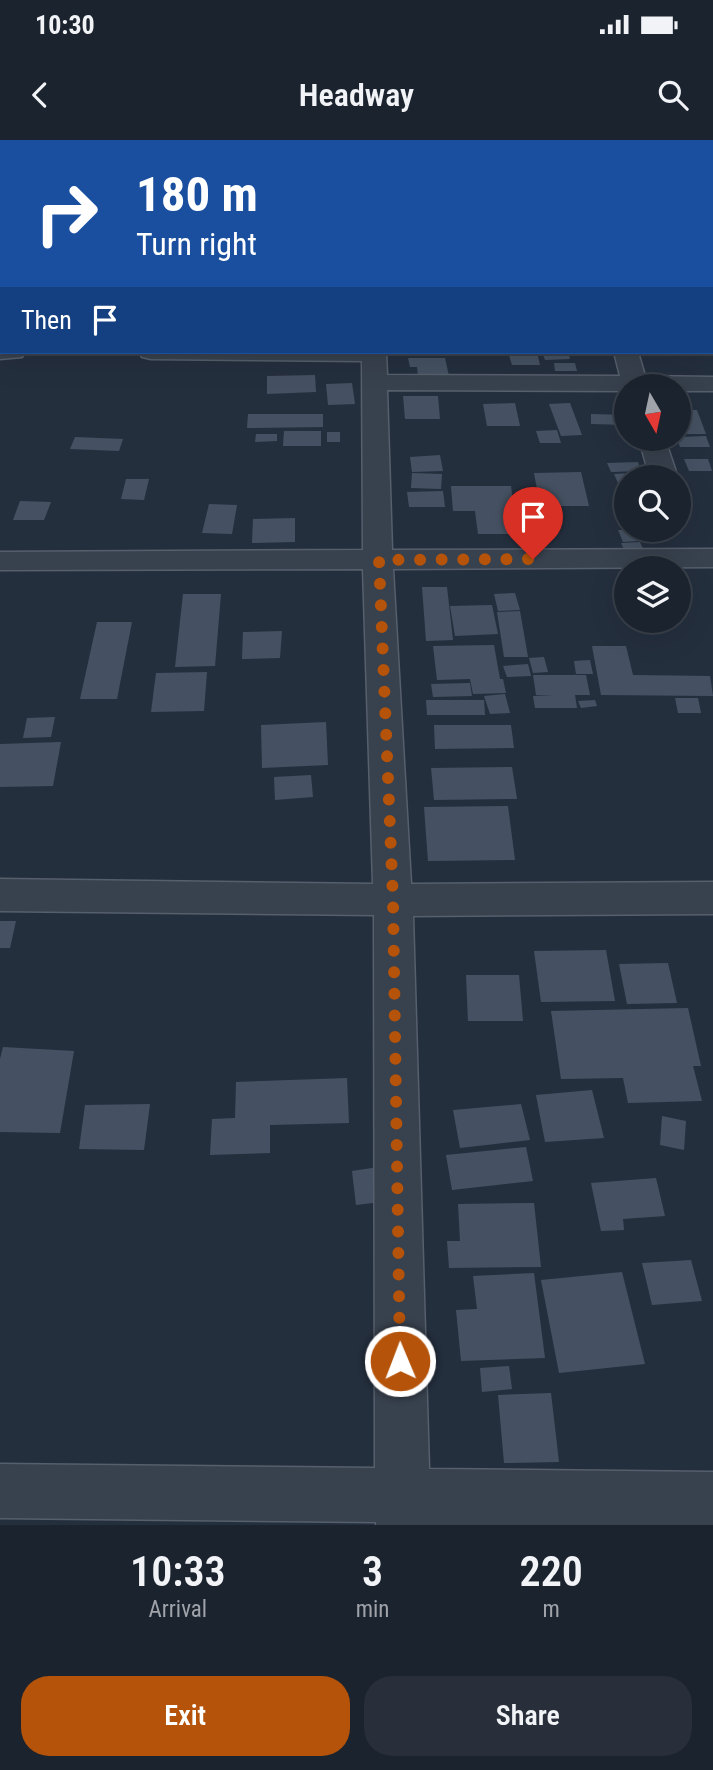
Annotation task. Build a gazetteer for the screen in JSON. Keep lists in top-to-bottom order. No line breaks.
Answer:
{"north":"bottom","page":{"status":"10:30","header":"Headway","turn":["180 m","Turn right"],"then":"Then","eta":["10:33","Arrival","3","min","220","m"],"buttons":["Exit","Share"]}}
